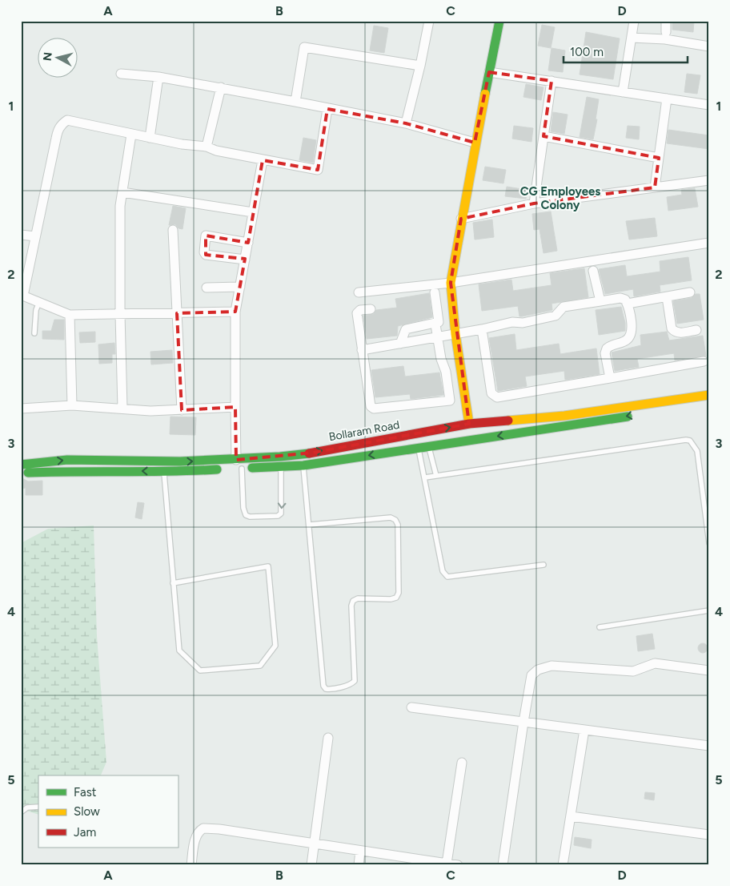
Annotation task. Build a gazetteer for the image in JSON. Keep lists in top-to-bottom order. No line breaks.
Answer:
{"streets":{"main road":["Bollaram Road"]},"districts":["CG Employees Colony"],"legend":["Fast","Slow","Jam"],"scale_bar":"100 m","north":"left","grid":{"columns":["A","B","C","D"],"rows":["1","2","3","4","5"]}}
